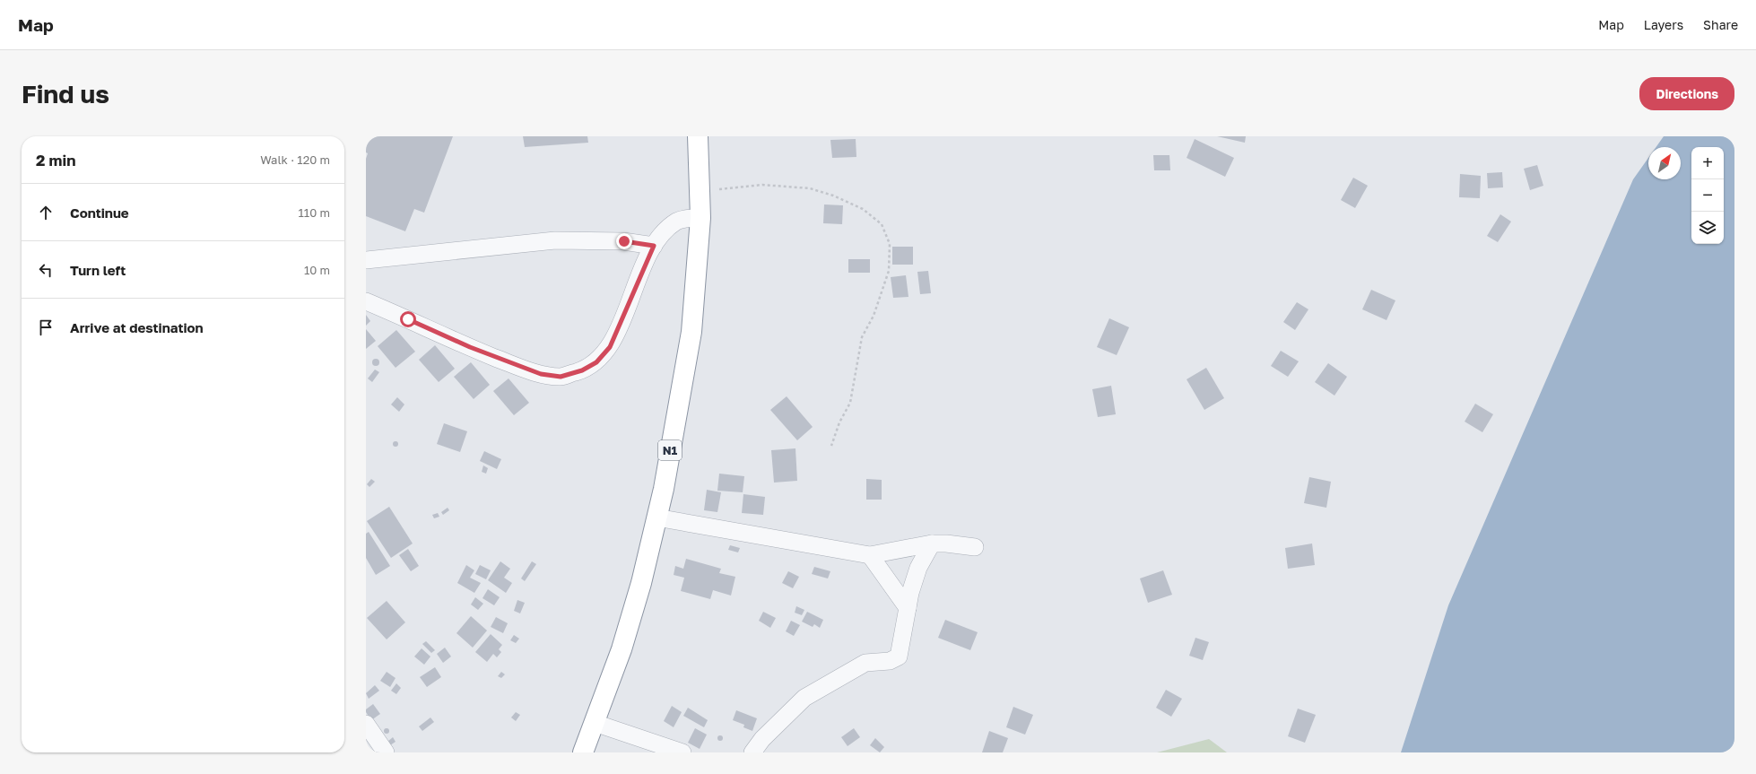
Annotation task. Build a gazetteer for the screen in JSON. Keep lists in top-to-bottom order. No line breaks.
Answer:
{"streets":{"highway":["N1"]},"north":"top right","page":{"header":"Map","nav":["Map","Layers","Share"],"buttons":"Directions","title":"Find us","heading":["2 min","Walk · 120 m"],"map_buttons":["+","−"],"list":[["Continue","110 m"],["Turn left","10 m"],"Arrive at destination"]}}
